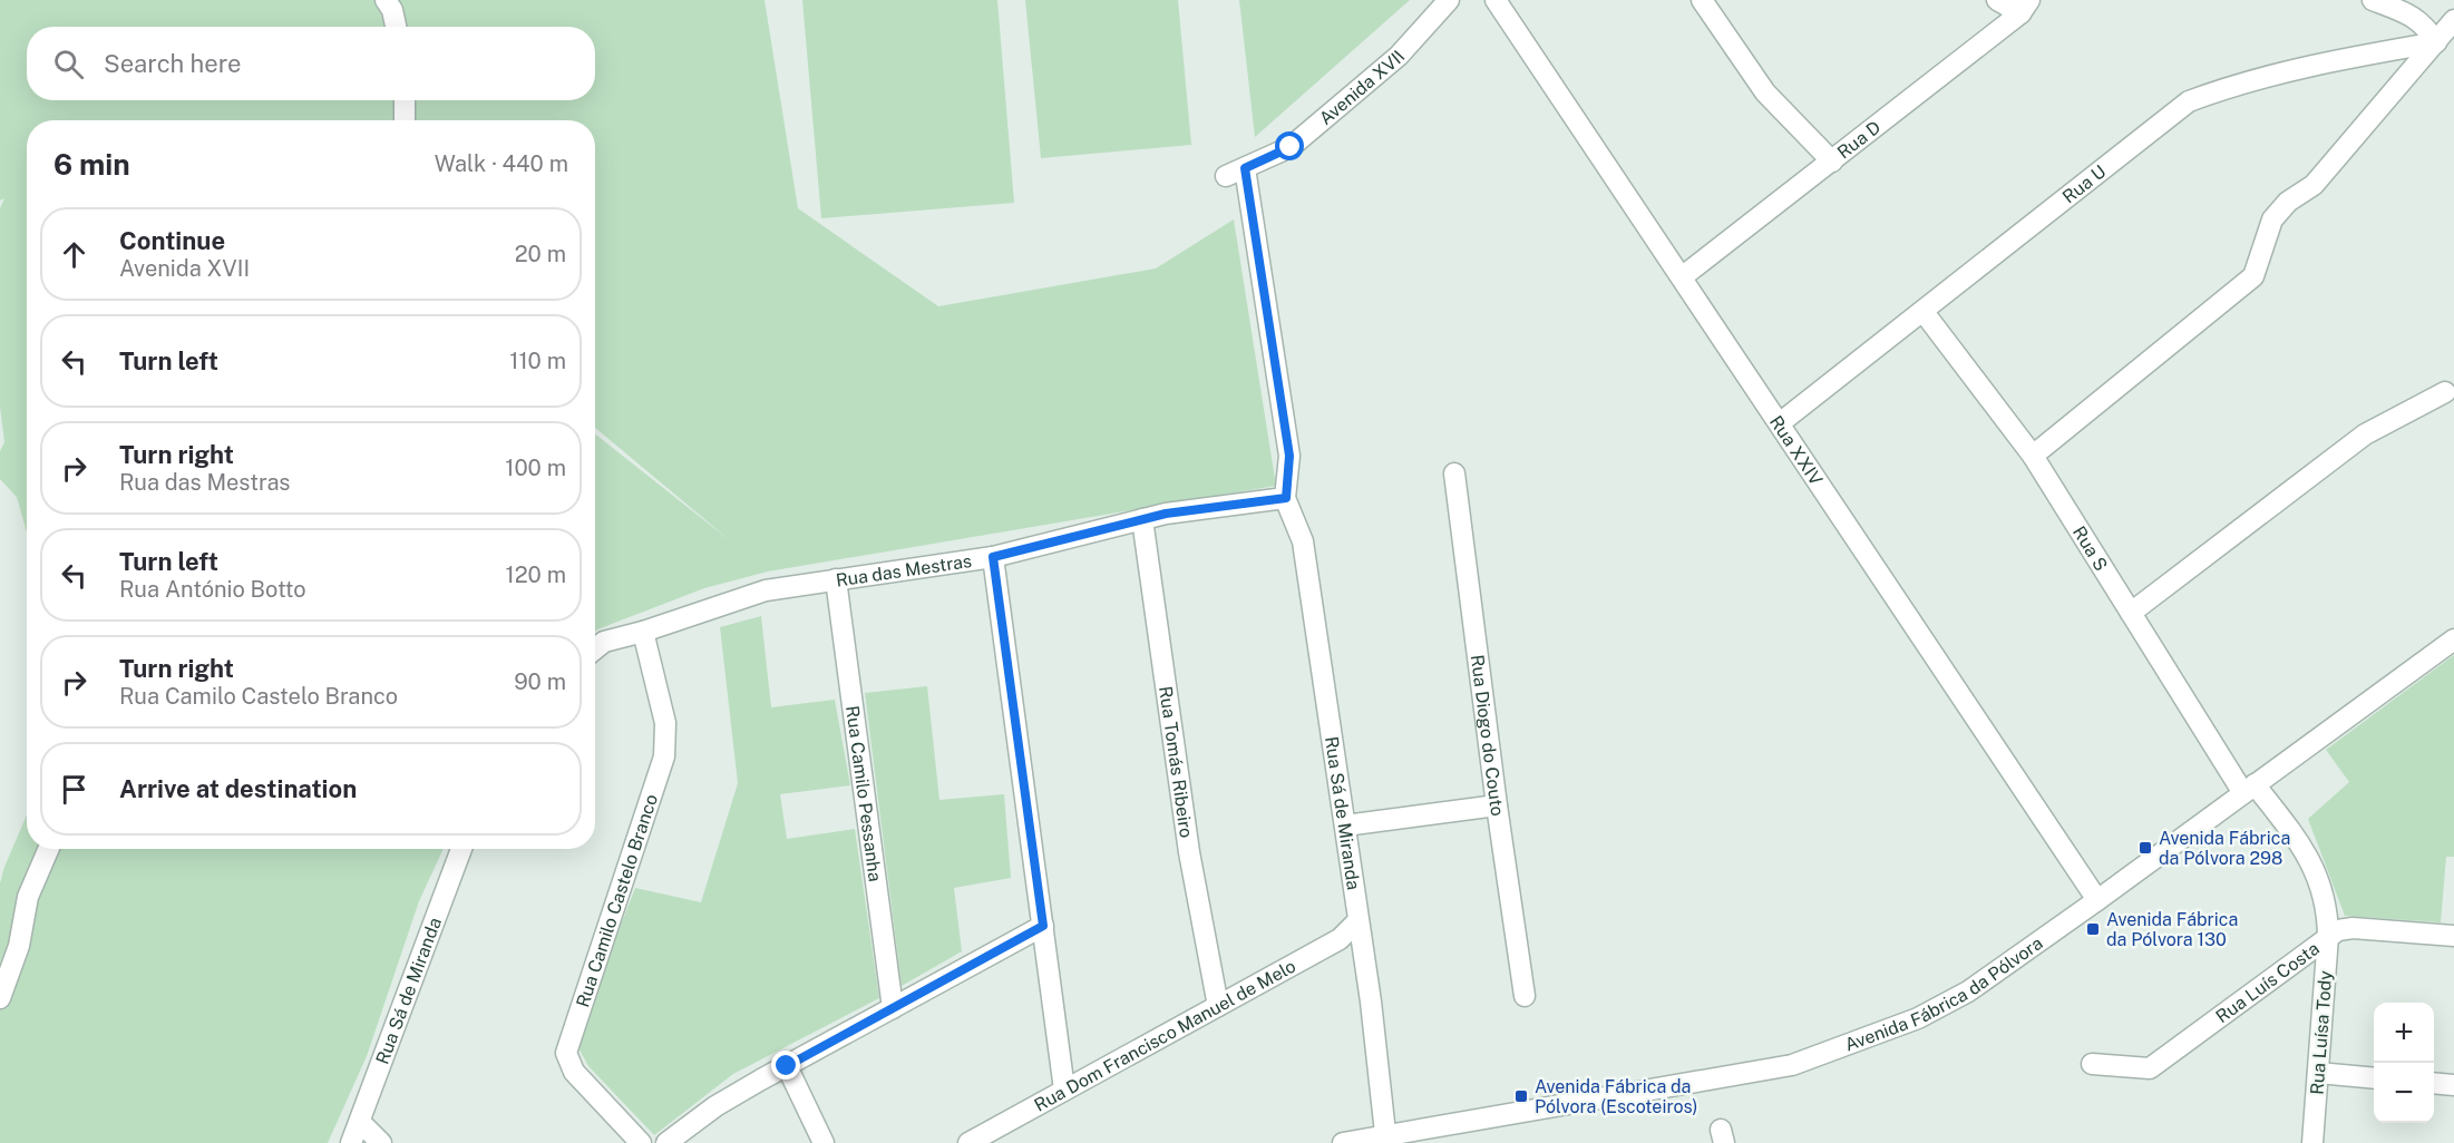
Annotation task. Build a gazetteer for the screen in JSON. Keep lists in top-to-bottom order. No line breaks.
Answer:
{"streets":{"street":["Avenida XVII","Rua D","Rua U","Rua XXIV","Rua S","Rua das Mestras","Rua Diogo do Couto","Rua Tomás Ribeiro","Rua Camilo Pessanha","Rua Sá de Miranda","Rua Camilo Castelo Branco","Rua Luís Costa","Avenida Fábrica da Pólvora","Rua Luísa Tody","Rua Dom Francisco Manuel de Melo"]},"crossings":[["Avenida XVII","Rua das Mestras"],["Avenida XVII","Rua Sá de Miranda"],["Rua D","Rua XXIV"],["Rua U","Rua XXIV"],["Rua U","Rua S"],["Rua XXIV","Avenida Fábrica da Pólvora"],["Rua S","Avenida Fábrica da Pólvora"],["Rua S","Rua Luísa Tody"],["Rua das Mestras","Rua Tomás Ribeiro"],["Rua das Mestras","Rua Camilo Pessanha"],["Rua das Mestras","Rua Sá de Miranda"],["Rua das Mestras","Rua Camilo Castelo Branco"],["Rua Tomás Ribeiro","Rua Dom Francisco Manuel de Melo"],["Rua Sá de Miranda","Avenida Fábrica da Pólvora"],["Rua Sá de Miranda","Rua Dom Francisco Manuel de Melo"],["Rua Luís Costa","Rua Luísa Tody"],["Avenida Fábrica da Pólvora","Rua Luísa Tody"]],"places":{"transit":["Avenida Fábrica da Pólvora 298","Avenida Fábrica da Pólvora 130","Avenida Fábrica da Pólvora (Escoteiros)"]},"page":{"search":"Search here","heading":["6 min","Walk · 440 m"],"list":[["Continue","Avenida XVII","20 m"],["Turn left","110 m"],["Turn right","Rua das Mestras","100 m"],["Turn left","Rua António Botto","120 m"],["Turn right","Rua Camilo Castelo Branco","90 m"],"Arrive at destination"],"map_buttons":["+","−"]}}
